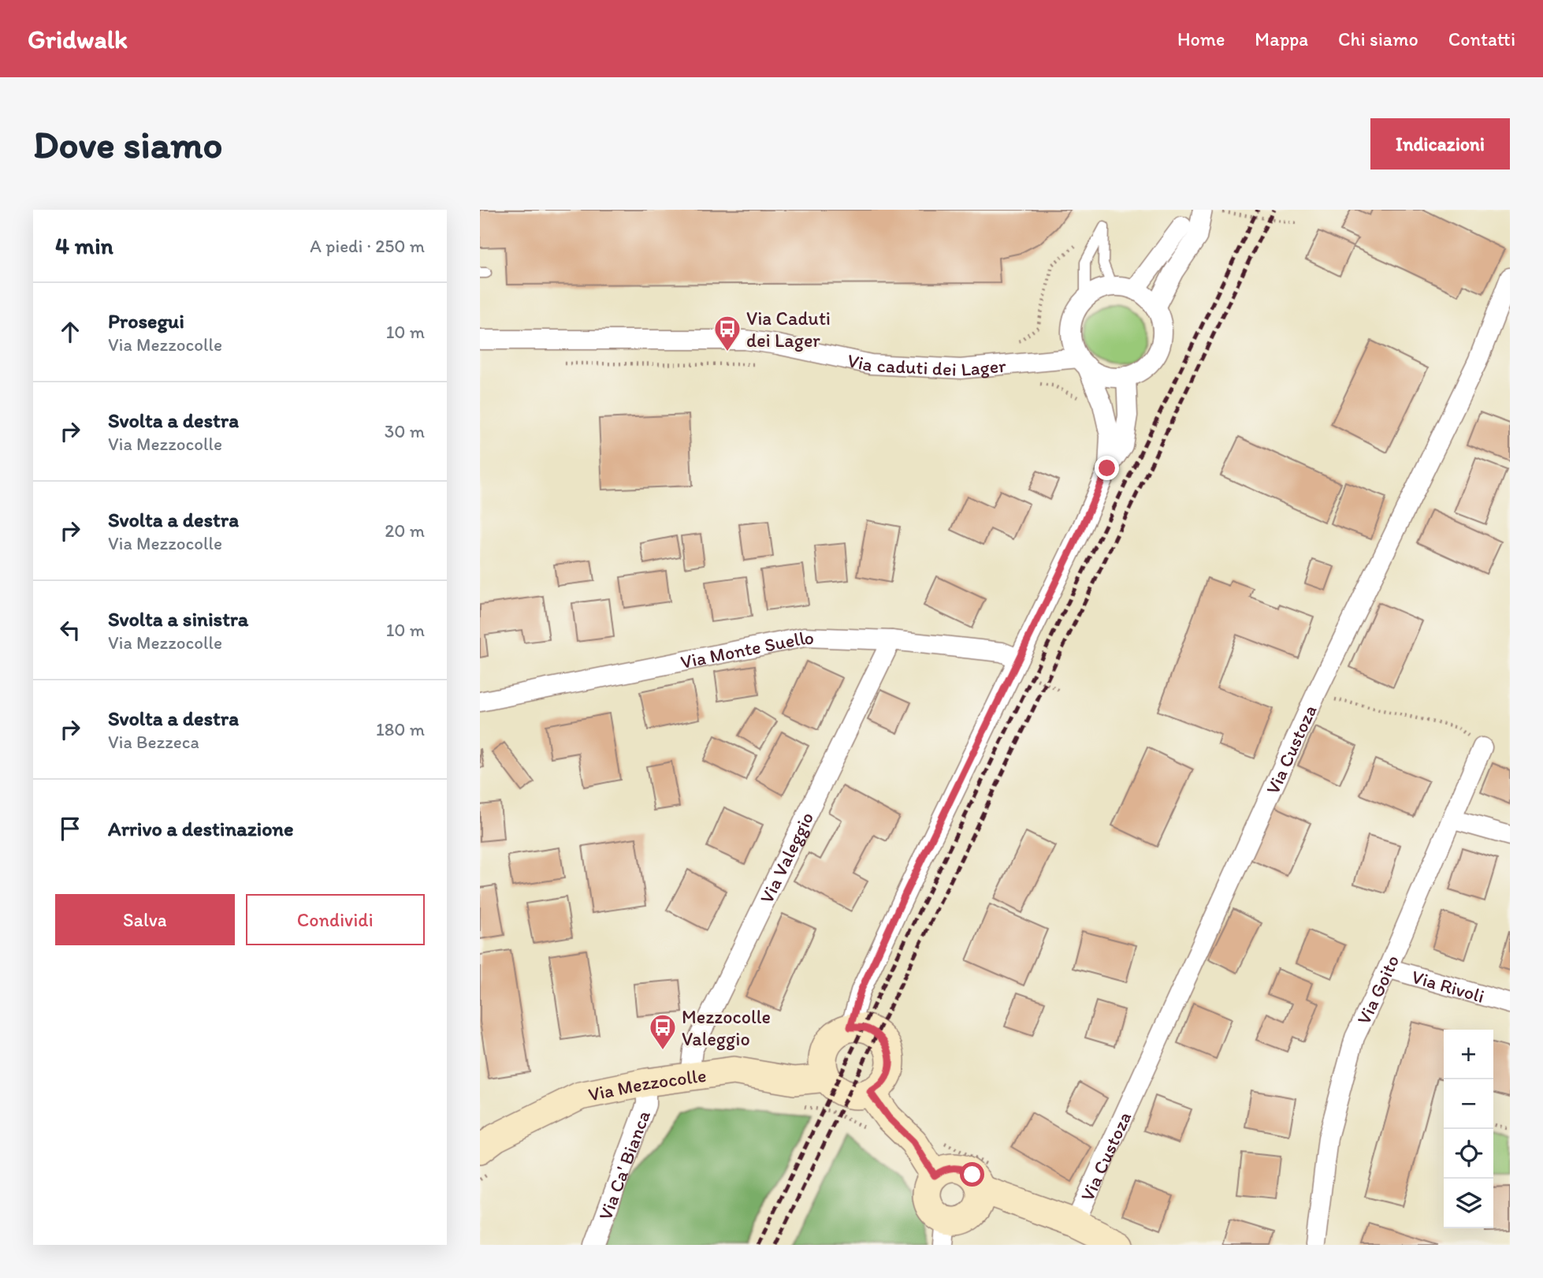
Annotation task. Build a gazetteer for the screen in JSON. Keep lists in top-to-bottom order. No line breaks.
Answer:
{"streets":{"street":["Via caduti dei Lager","Via Monte Suello","Via Custoza","Via Valeggio","Via Rivoli","Via Goito","Via Mezzocolle","Via Ca' Bianca"]},"crossings":[["Via Monte Suello","Via Valeggio"],["Via Valeggio","Via Mezzocolle"],["Via Rivoli","Via Goito"],["Via Mezzocolle","Via Ca' Bianca"]],"places":{"bus stop":["Via Caduti dei Lager","Mezzocolle Valeggio"]},"page":{"header":"Gridwalk","nav":["Home","Mappa","Chi siamo","Contatti"],"buttons":["Indicazioni",["Salva","Condividi"]],"title":"Dove siamo","heading":["4 min","A piedi · 250 m"],"list":[["Prosegui","Via Mezzocolle","10 m"],["Svolta a destra","Via Mezzocolle","30 m"],["Svolta a destra","Via Mezzocolle","20 m"],["Svolta a sinistra","Via Mezzocolle","10 m"],["Svolta a destra","Via Bezzeca","180 m"],"Arrivo a destinazione"],"map_buttons":["+","−"]}}
